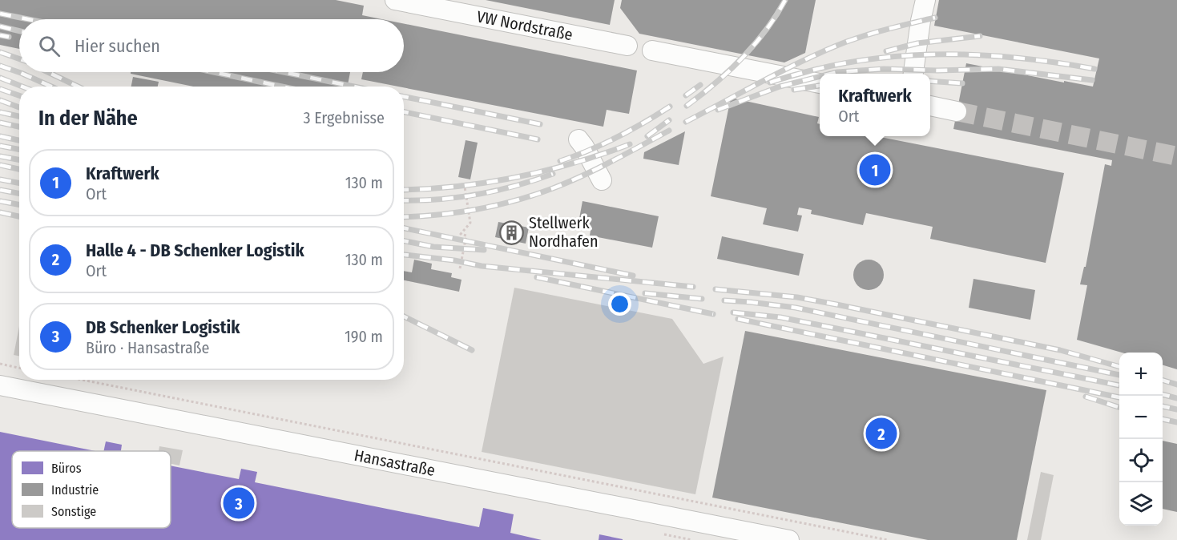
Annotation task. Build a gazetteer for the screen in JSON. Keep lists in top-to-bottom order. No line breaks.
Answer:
{"streets":{"street":["VW Nordstraße","Hansastraße"]},"places":{"building":["Stellwerk Nordhafen"]},"legend":["Büros","Industrie","Sonstige"],"page":{"search":"Hier suchen","popup":["Kraftwerk","Ort"],"heading":["In der Nähe","3 Ergebnisse"],"list":[{"mark":"1","name":"Kraftwerk","note":"Ort","value":"130 m"},{"mark":"2","name":"Halle 4 - DB Schenker Logistik","note":"Ort","value":"130 m"},{"mark":"3","name":"DB Schenker Logistik","note":"Büro · Hansastraße","value":"190 m"}],"pins":["1","2","3"],"map_buttons":["+","−"]}}
